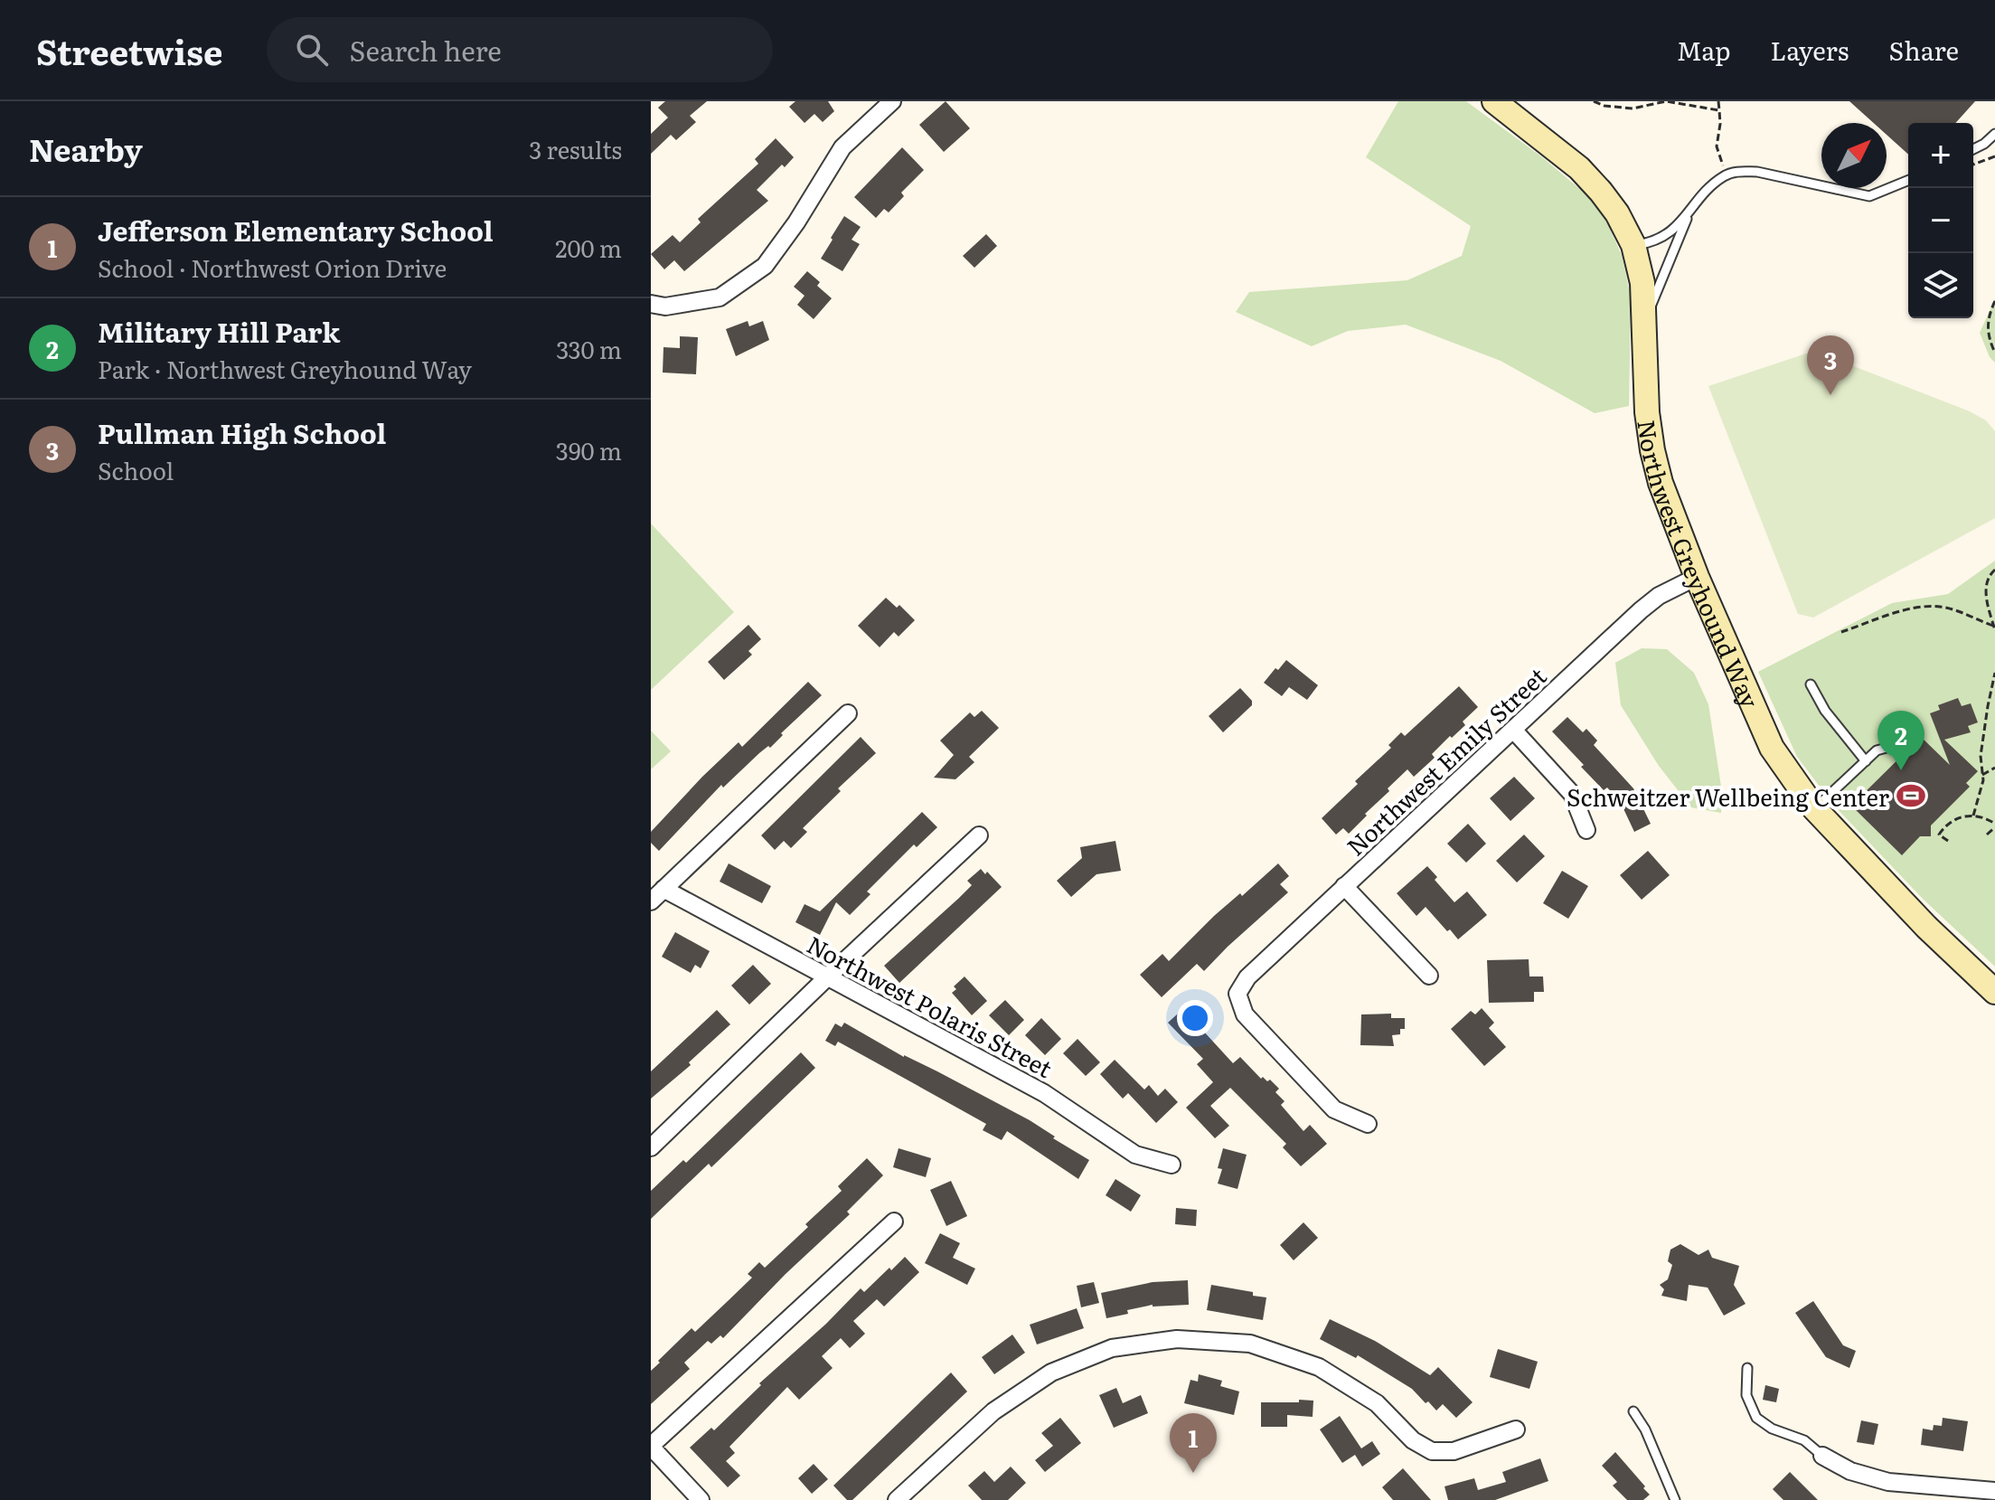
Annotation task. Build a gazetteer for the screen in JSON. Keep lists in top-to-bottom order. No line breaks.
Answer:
{"streets":{"street":["Northwest Greyhound Way","Northwest Emily Street","Northwest Polaris Street"]},"crossings":[["Northwest Greyhound Way","Northwest Emily Street"]],"places":{"sports":["Schweitzer Wellbeing Center"]},"north":"top right","page":{"header":"Streetwise","search":"Search here","nav":["Map","Layers","Share"],"heading":["Nearby","3 results"],"map_buttons":["+","−"],"list":[{"mark":"1","name":"Jefferson Elementary School","note":"School · Northwest Orion Drive","value":"200 m"},{"mark":"2","name":"Military Hill Park","note":"Park · Northwest Greyhound Way","value":"330 m"},{"mark":"3","name":"Pullman High School","note":"School","value":"390 m"}],"pins":["3","2","1"]}}
